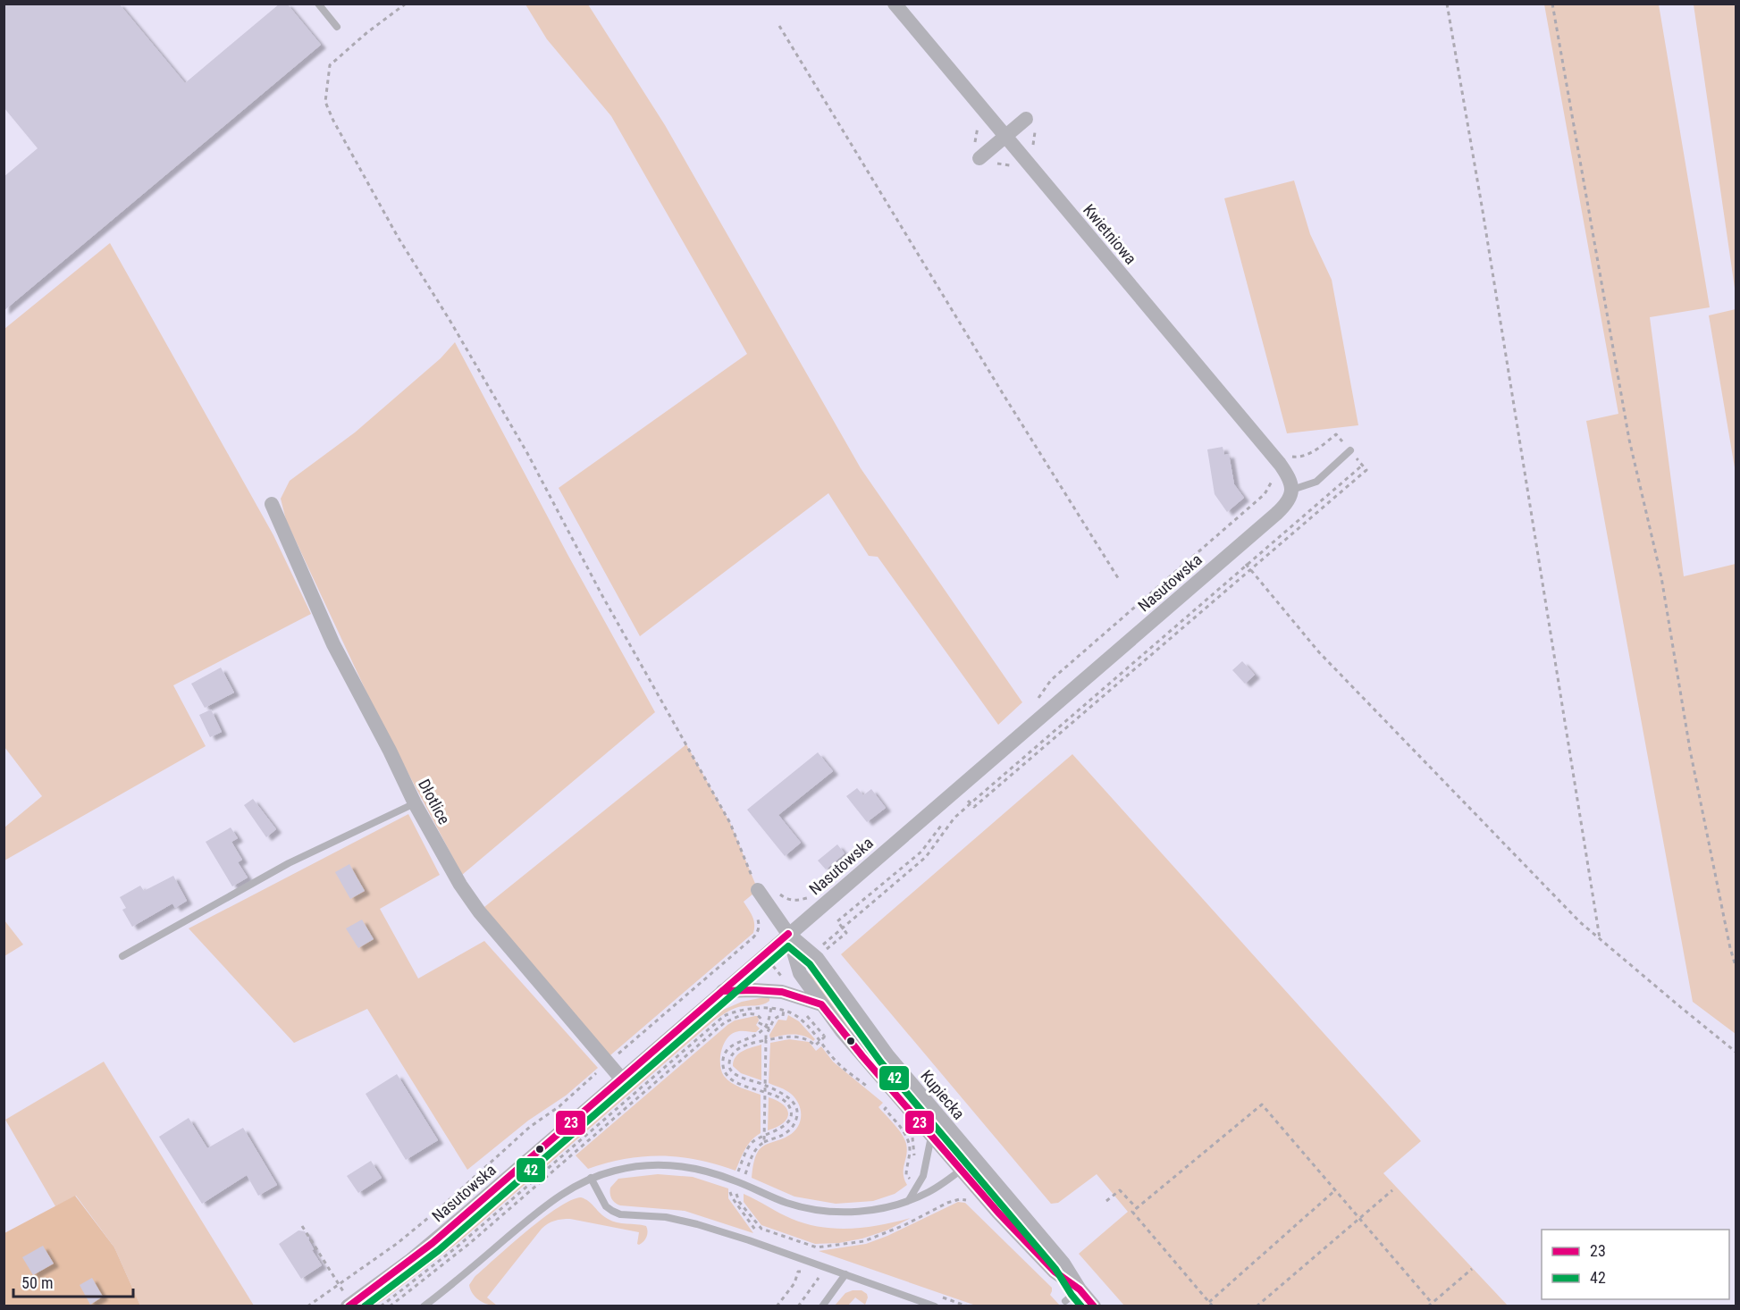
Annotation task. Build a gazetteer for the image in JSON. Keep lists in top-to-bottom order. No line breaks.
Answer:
{"streets":{"street":["Kwietniowa","Nasutowska","Dłotlice","Kupiecka"]},"crossings":[["Kwietniowa","Nasutowska"],["Nasutowska","Dłotlice"],["Nasutowska","Kupiecka"]],"lines":["transit line 23","transit line 42"],"legend":["23","42"],"scale_bar":"50 m"}
